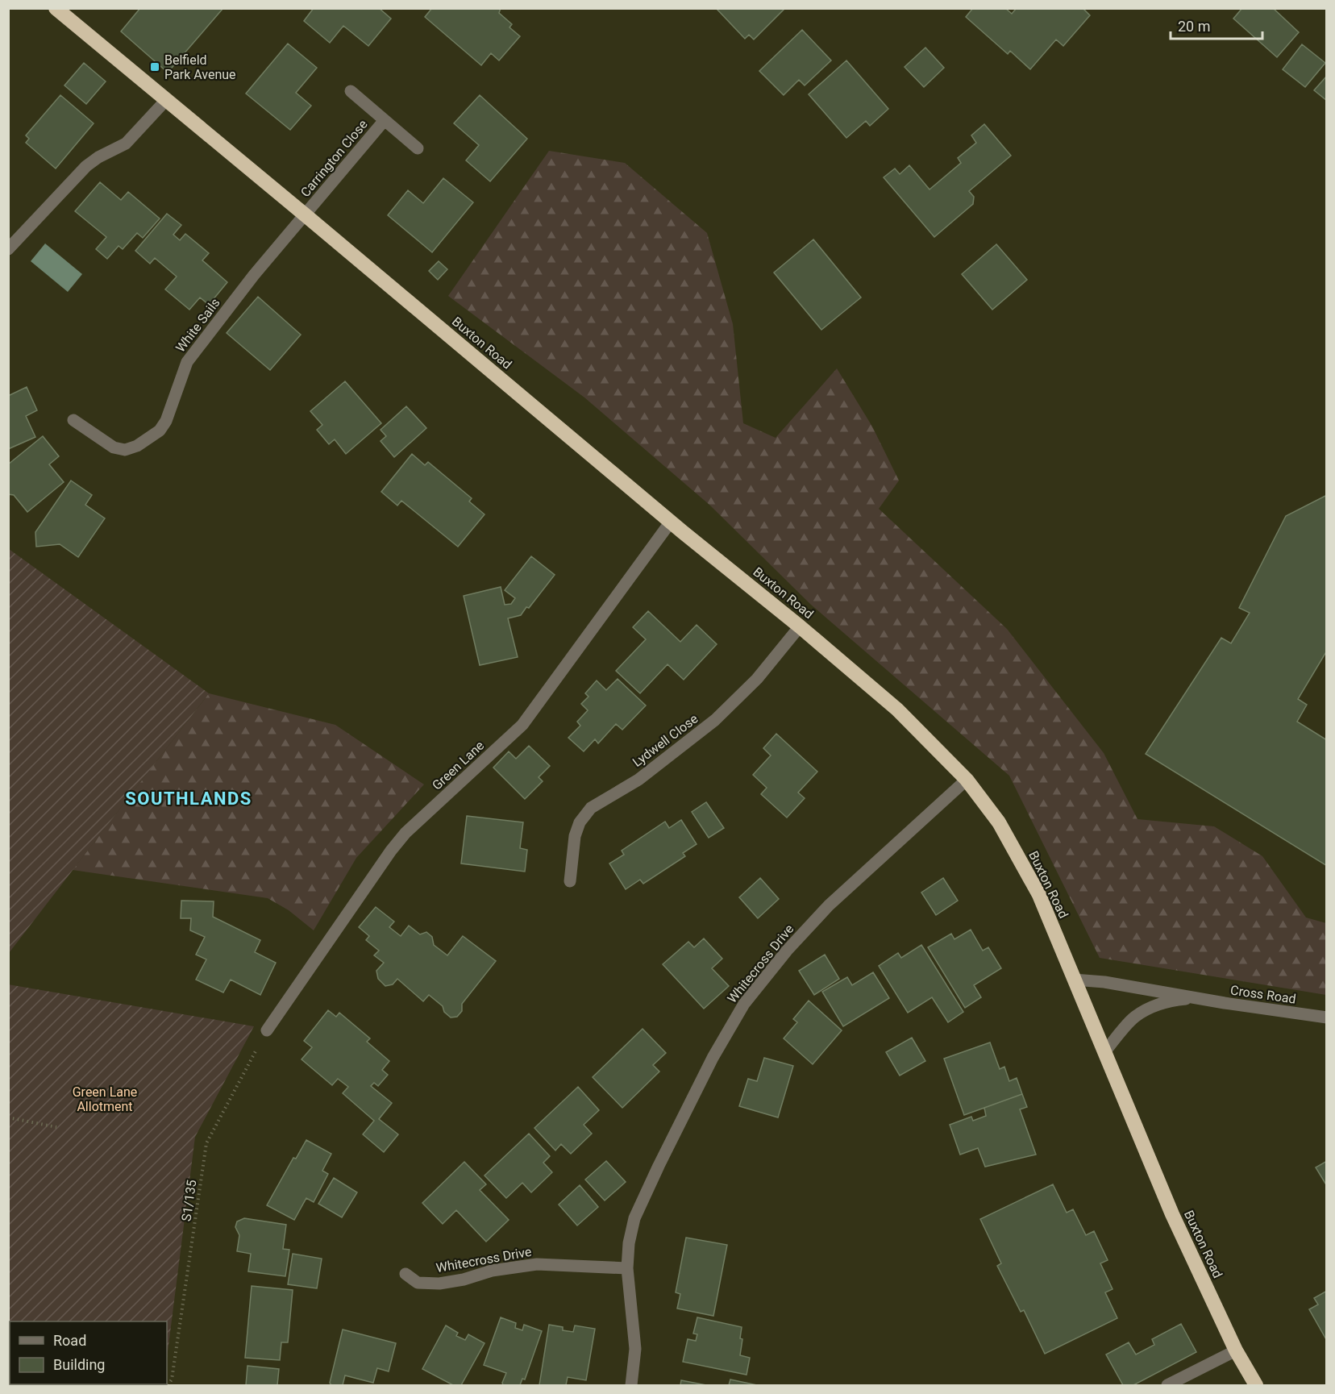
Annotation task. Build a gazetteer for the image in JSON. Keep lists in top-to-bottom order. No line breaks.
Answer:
{"streets":{"highway":["Buxton Road"],"street":["Carrington Close","White Sails","Lydwell Close","Green Lane","Whitecross Drive","Cross Road"],"path":["S1/135"]},"crossings":[["Carrington Close","White Sails"],["Carrington Close","Buxton Road"],["White Sails","Buxton Road"],["Buxton Road","Lydwell Close"],["Buxton Road","Green Lane"],["Buxton Road","Whitecross Drive"],["Buxton Road","Cross Road"],["Green Lane","S1/135"]],"districts":["SOUTHLANDS"],"parks":["Green Lane Allotment"],"places":{"transit":["Belfield Park Avenue"]},"legend":["Road","Building"],"scale_bar":"20 m"}
